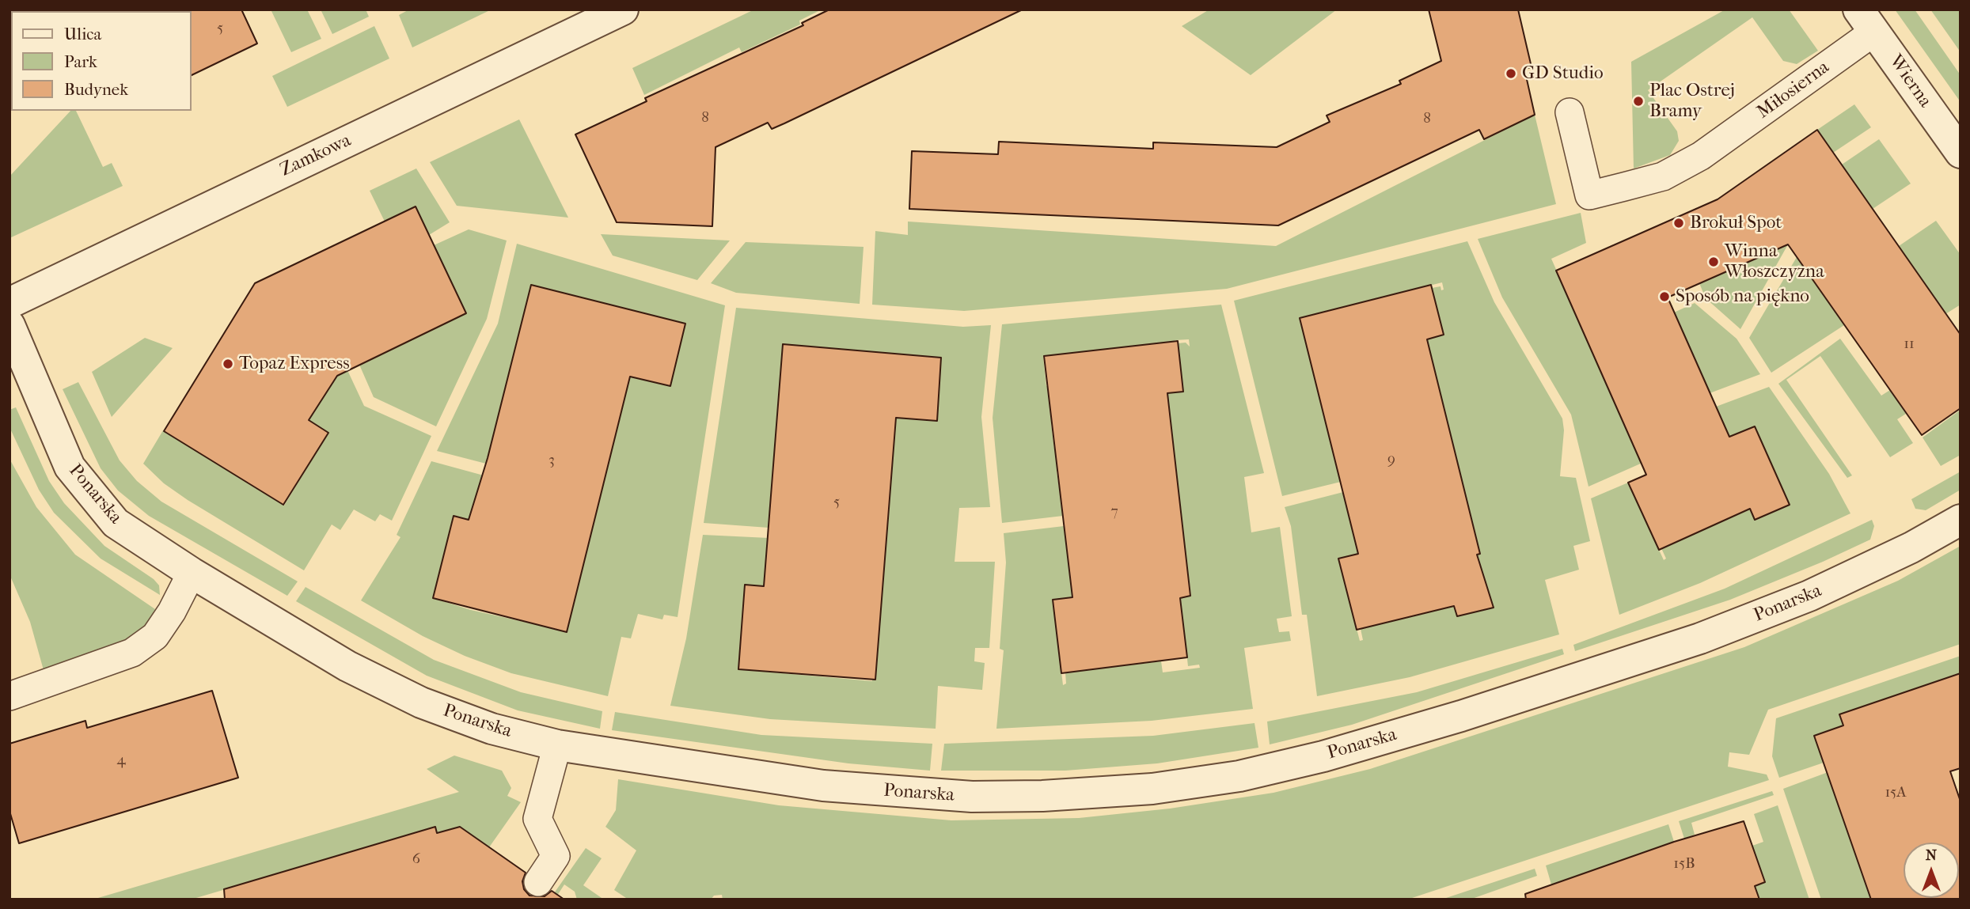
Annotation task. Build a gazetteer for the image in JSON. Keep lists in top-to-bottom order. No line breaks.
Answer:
{"streets":{"street":["Wierna","Zamkowa","Ponarska"],"lane":["Miłosierna"]},"crossings":[["Wierna","Miłosierna"]],"places":["GD Studio","Plac Ostrej Bramy","Brokuł Spot","Winna Włoszczyzna","Sposób na piękno","Topaz Express"],"house_numbers":["5","8","8","11","9","3","5","7","4","15A","6","15B"],"legend":["Ulica","Park","Budynek"],"north":"top"}
